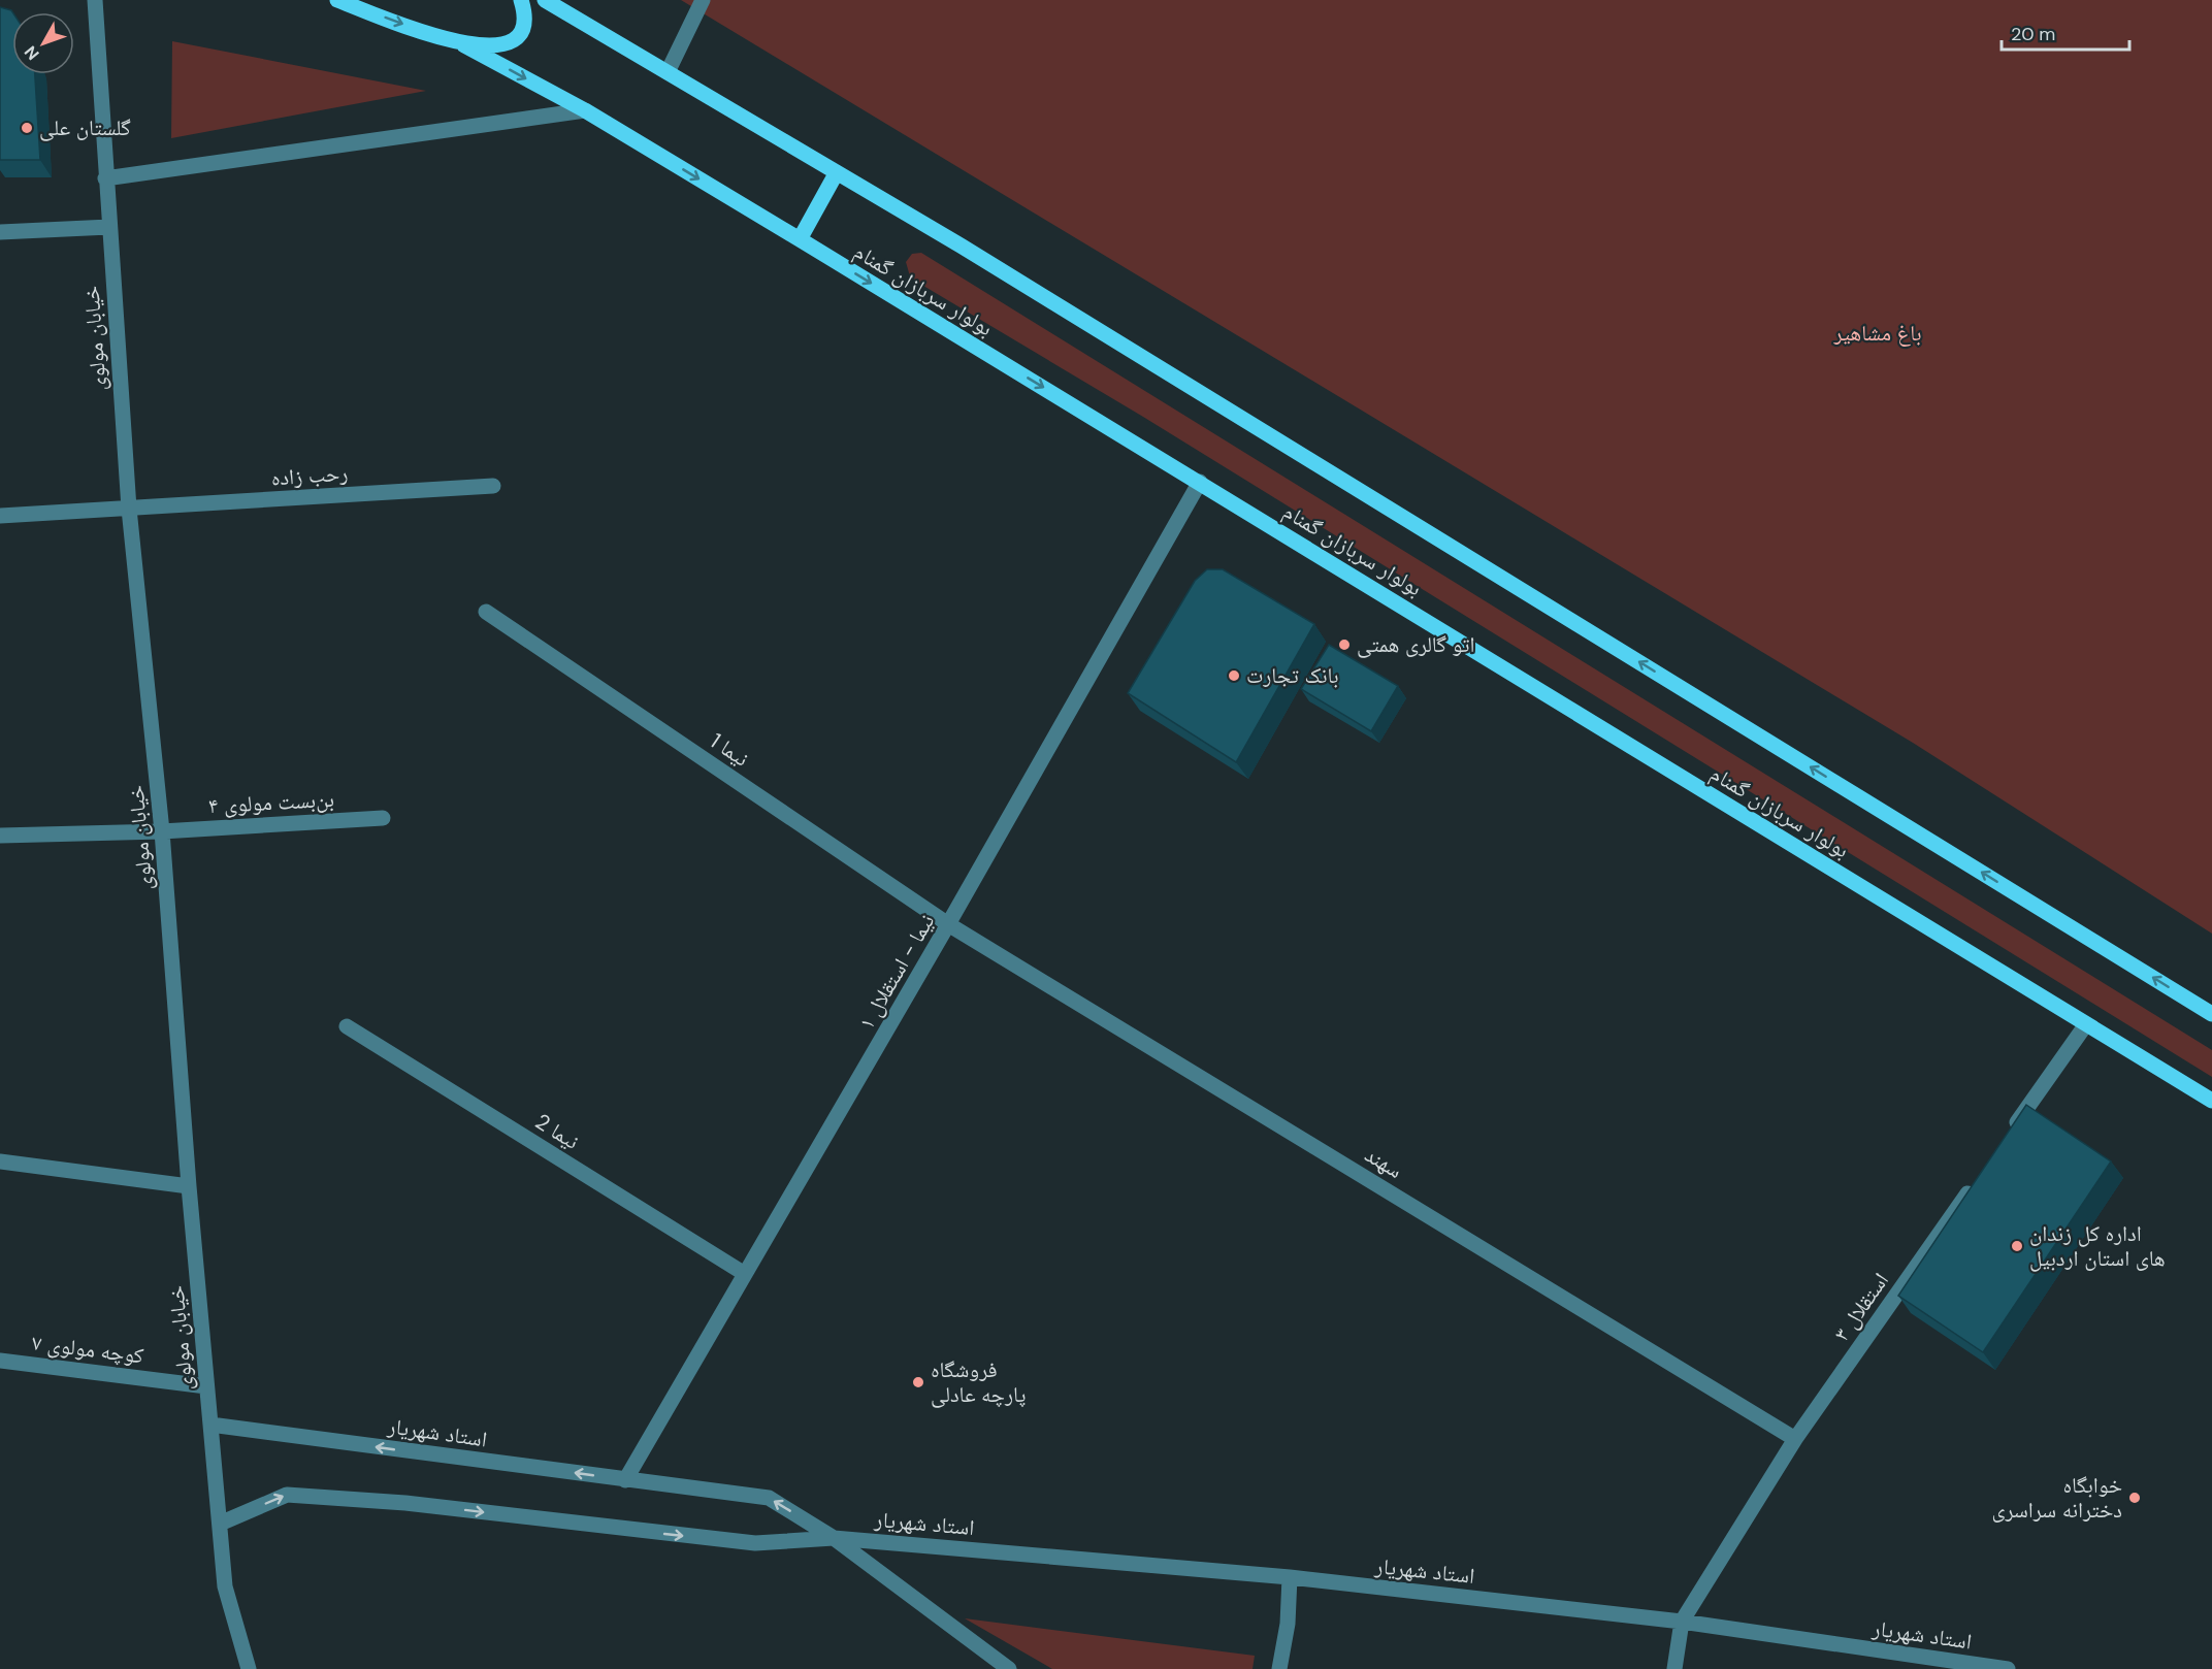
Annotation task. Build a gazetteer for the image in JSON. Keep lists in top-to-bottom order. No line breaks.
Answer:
{"streets":{"main road":["بولوار سربازان گمنام"],"street":["خیابان مولوی","رحب زاده","نیما 1","بن‌بست مولوی ۴","نیما - استقلال ۱","نیما 2","سهند","استقلال ۳","کوچه مولوی ۷","استاد شهریار"]},"crossings":[["بولوار سربازان گمنام","نیما - استقلال ۱"],["خیابان مولوی","رحب زاده"],["خیابان مولوی","بن‌بست مولوی ۴"],["خیابان مولوی","کوچه مولوی ۷"],["خیابان مولوی","استاد شهریار"],["نیما 1","نیما - استقلال ۱"],["نیما 1","سهند"],["نیما - استقلال ۱","نیما 2"],["نیما - استقلال ۱","سهند"],["نیما - استقلال ۱","استاد شهریار"],["سهند","استقلال ۳"],["استقلال ۳","استاد شهریار"]],"parks":["باغ مشاهیر"],"places":["گلستان علی","اتو گالری همتی","بانک تجارت","اداره کل زندان های استان اردبیل","فروشگاه پارچه عادلی","خوابگاه دخترانه سراسری"],"scale_bar":"20 m","north":"bottom left"}
